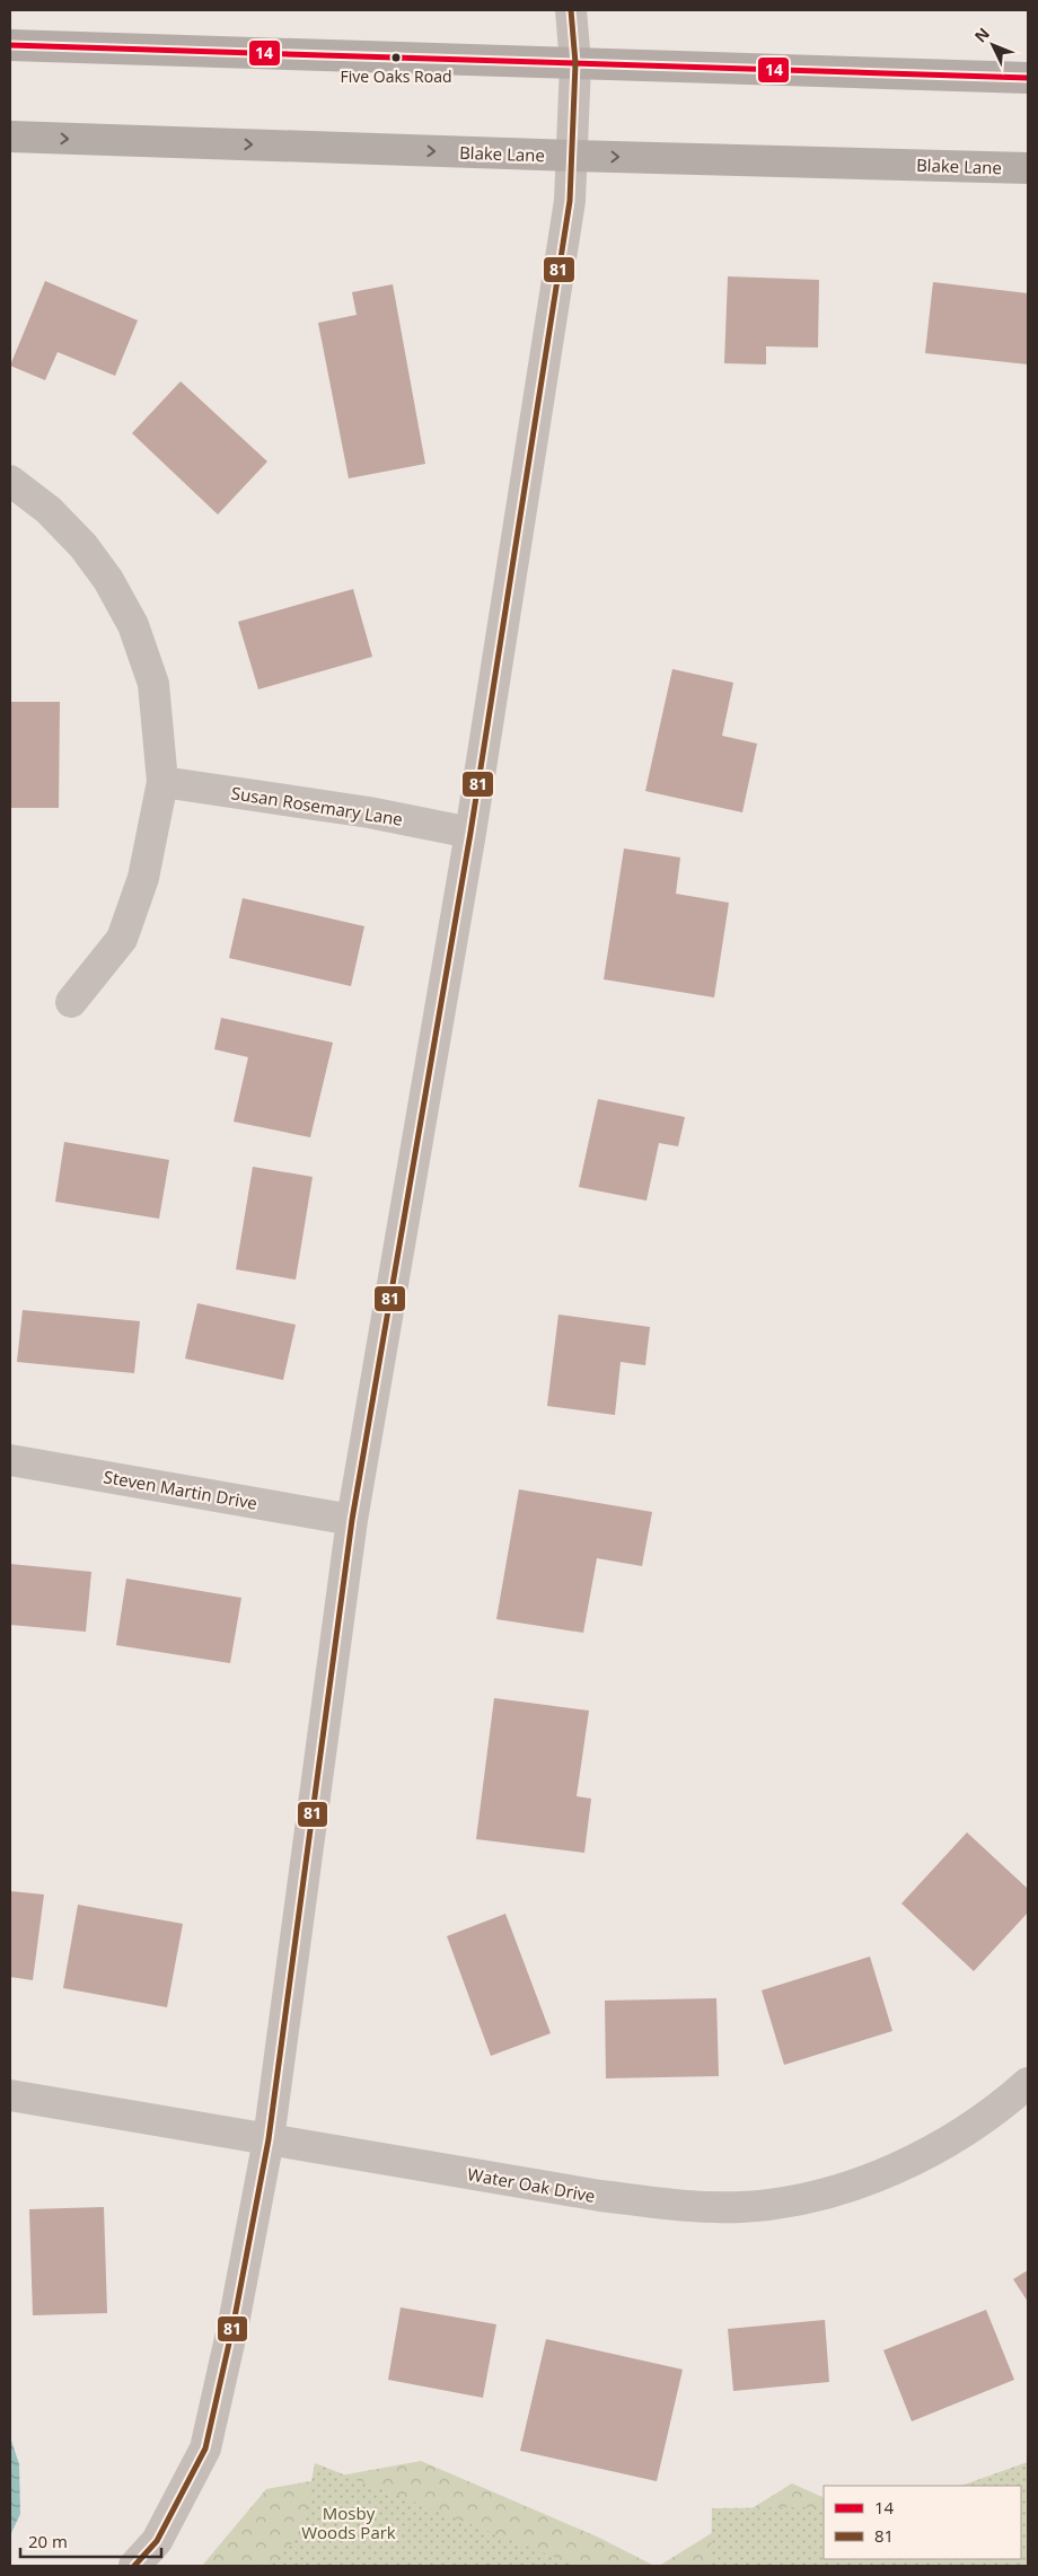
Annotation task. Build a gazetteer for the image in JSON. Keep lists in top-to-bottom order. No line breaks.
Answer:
{"streets":{"main road":["Blake Lane"],"street":["Susan Rosemary Lane","Steven Martin Drive","Water Oak Drive"]},"parks":["Mosby Woods Park"],"places":["Five Oaks Road"],"lines":["transit line 81","transit line 14"],"legend":["14","81"],"scale_bar":"20 m","north":"top left"}
